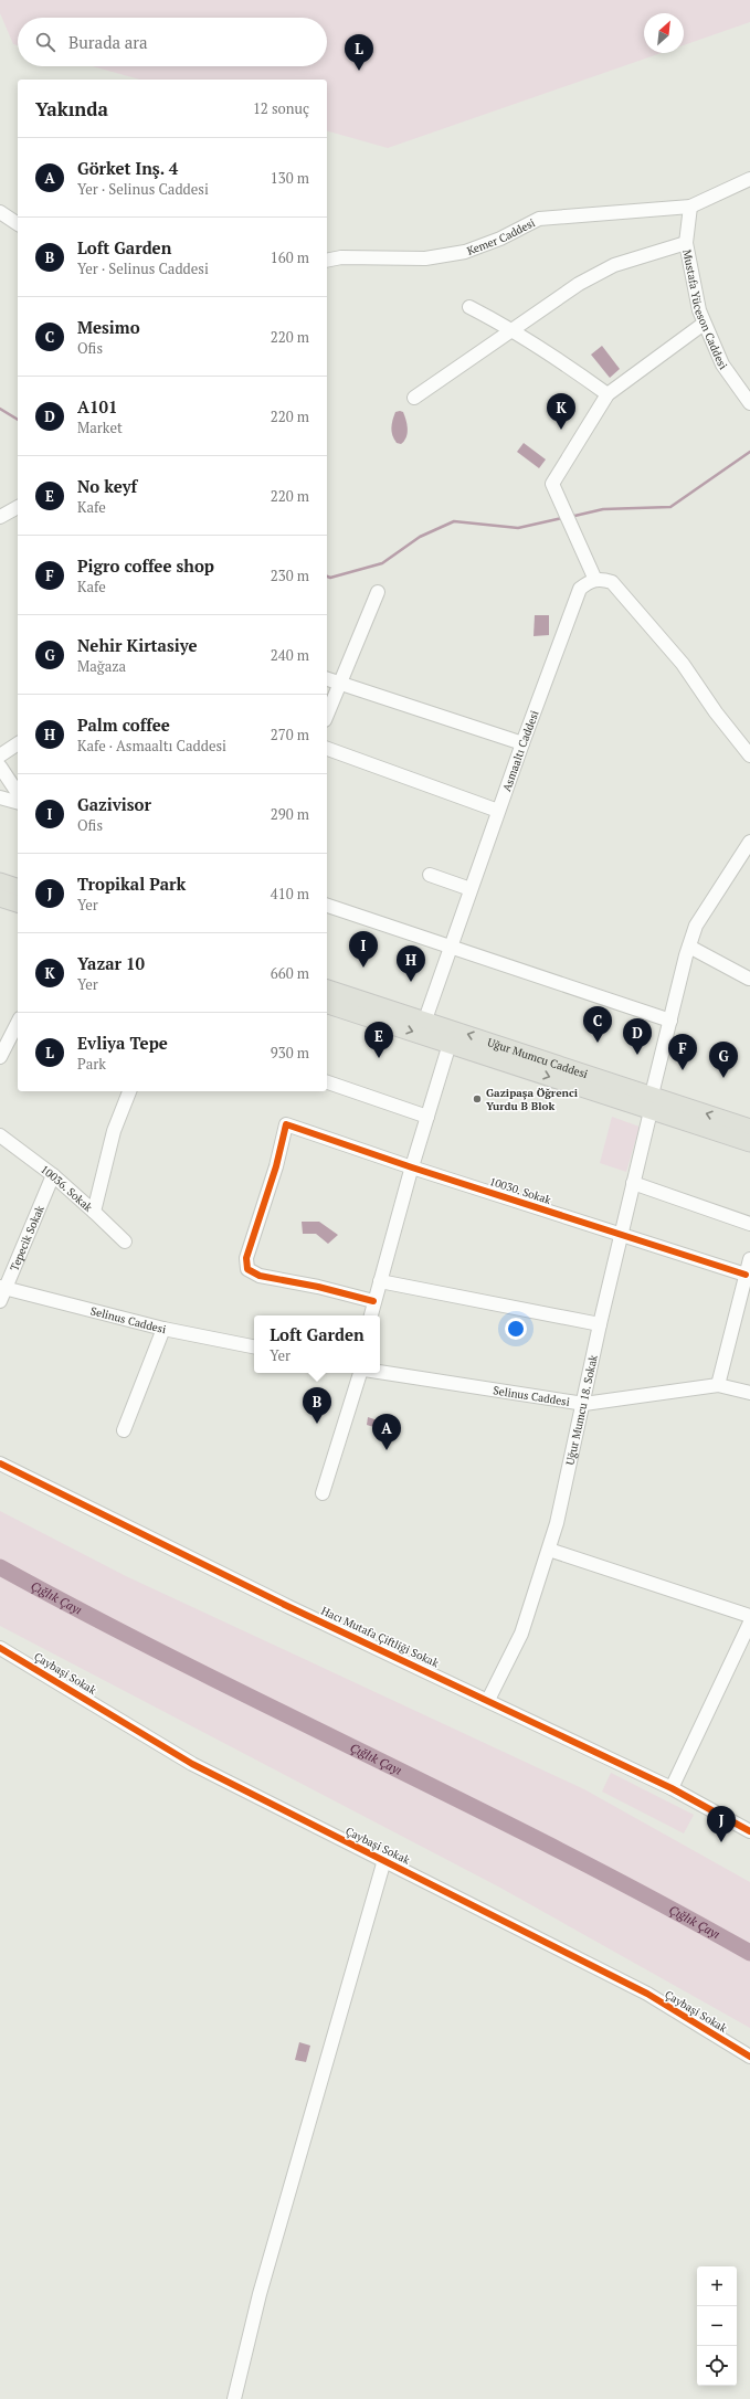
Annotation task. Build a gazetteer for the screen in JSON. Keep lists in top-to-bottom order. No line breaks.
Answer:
{"streets":{"main road":["Uğur Mumcu Caddesi"],"street":["Kemer Caddesi","Mustafa Yüceson Caddesi","Asmaaltı Caddesi","10036. Sokak","10030. Sokak","Tepecik Sokak","Selinus Caddesi","Uğur Mumcu 18. Sokak","Hacı Mutafa Çiftliği Sokak","Çaybaşi Sokak"]},"crossings":[["Kemer Caddesi","Mustafa Yüceson Caddesi"],["Asmaaltı Caddesi","Uğur Mumcu Caddesi"],["Uğur Mumcu Caddesi","Uğur Mumcu 18. Sokak"],["10036. Sokak","Tepecik Sokak"],["10030. Sokak","Uğur Mumcu 18. Sokak"],["Tepecik Sokak","Selinus Caddesi"],["Selinus Caddesi","Uğur Mumcu 18. Sokak"],["Uğur Mumcu 18. Sokak","Hacı Mutafa Çiftliği Sokak"]],"water":["Çığlık Çayı"],"places":["Gazipaşa Öğrenci Yurdu B Blok"],"north":"top right","page":{"search":"Burada ara","pins":["L","K","I","H","C","D","E","F","G","B","A","J"],"heading":["Yakında","12 sonuç"],"list":[{"mark":"A","name":"Görket Inş. 4","note":"Yer · Selinus Caddesi","value":"130 m"},{"mark":"B","name":"Loft Garden","note":"Yer · Selinus Caddesi","value":"160 m"},{"mark":"C","name":"Mesimo","note":"Ofis","value":"220 m"},{"mark":"D","name":"A101","note":"Market","value":"220 m"},{"mark":"E","name":"No keyf","note":"Kafe","value":"220 m"},{"mark":"F","name":"Pigro coffee shop","note":"Kafe","value":"230 m"},{"mark":"G","name":"Nehir Kirtasiye","note":"Mağaza","value":"240 m"},{"mark":"H","name":"Palm coffee","note":"Kafe · Asmaaltı Caddesi","value":"270 m"},{"mark":"I","name":"Gazivisor","note":"Ofis","value":"290 m"},{"mark":"J","name":"Tropikal Park","note":"Yer","value":"410 m"},{"mark":"K","name":"Yazar 10","note":"Yer","value":"660 m"},{"mark":"L","name":"Evliya Tepe","note":"Park","value":"930 m"}],"popup":["Loft Garden","Yer"],"map_buttons":["+","−"]}}
